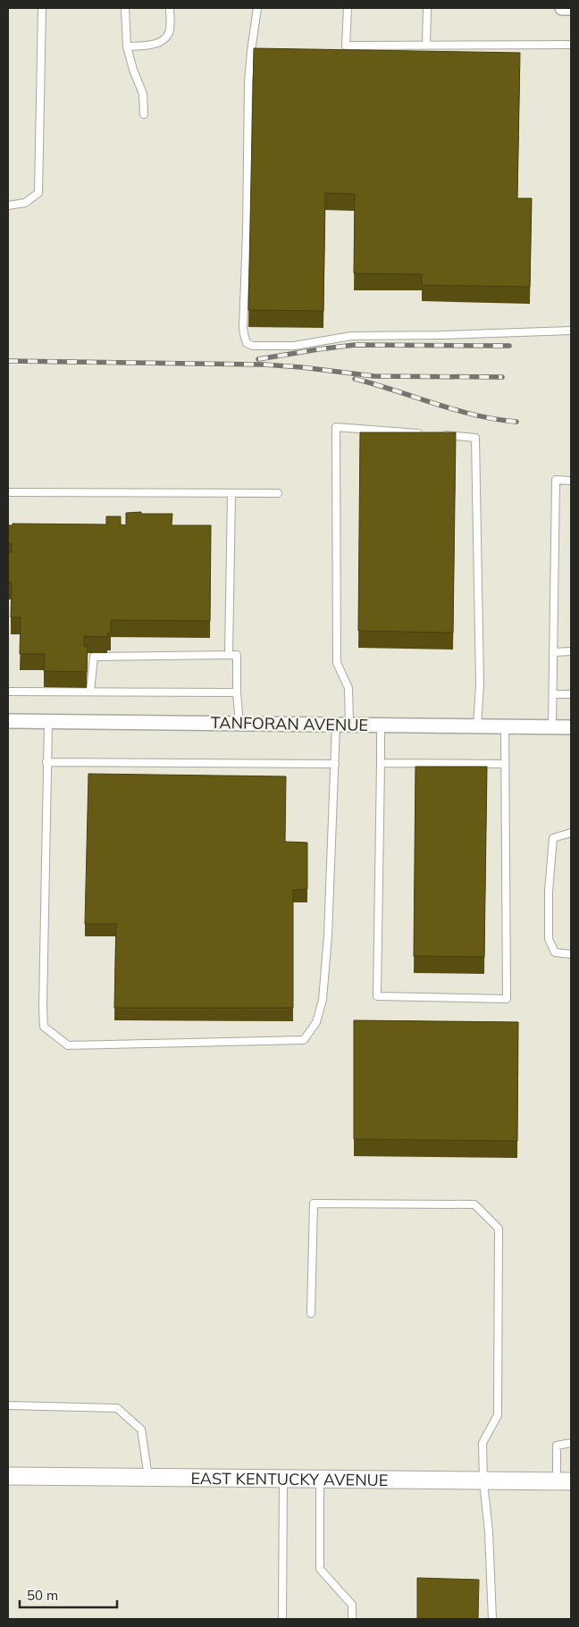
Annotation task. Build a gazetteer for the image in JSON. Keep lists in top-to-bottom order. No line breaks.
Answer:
{"streets":{"street":["TANFORAN AVENUE","EAST KENTUCKY AVENUE"]},"scale_bar":"50 m"}
